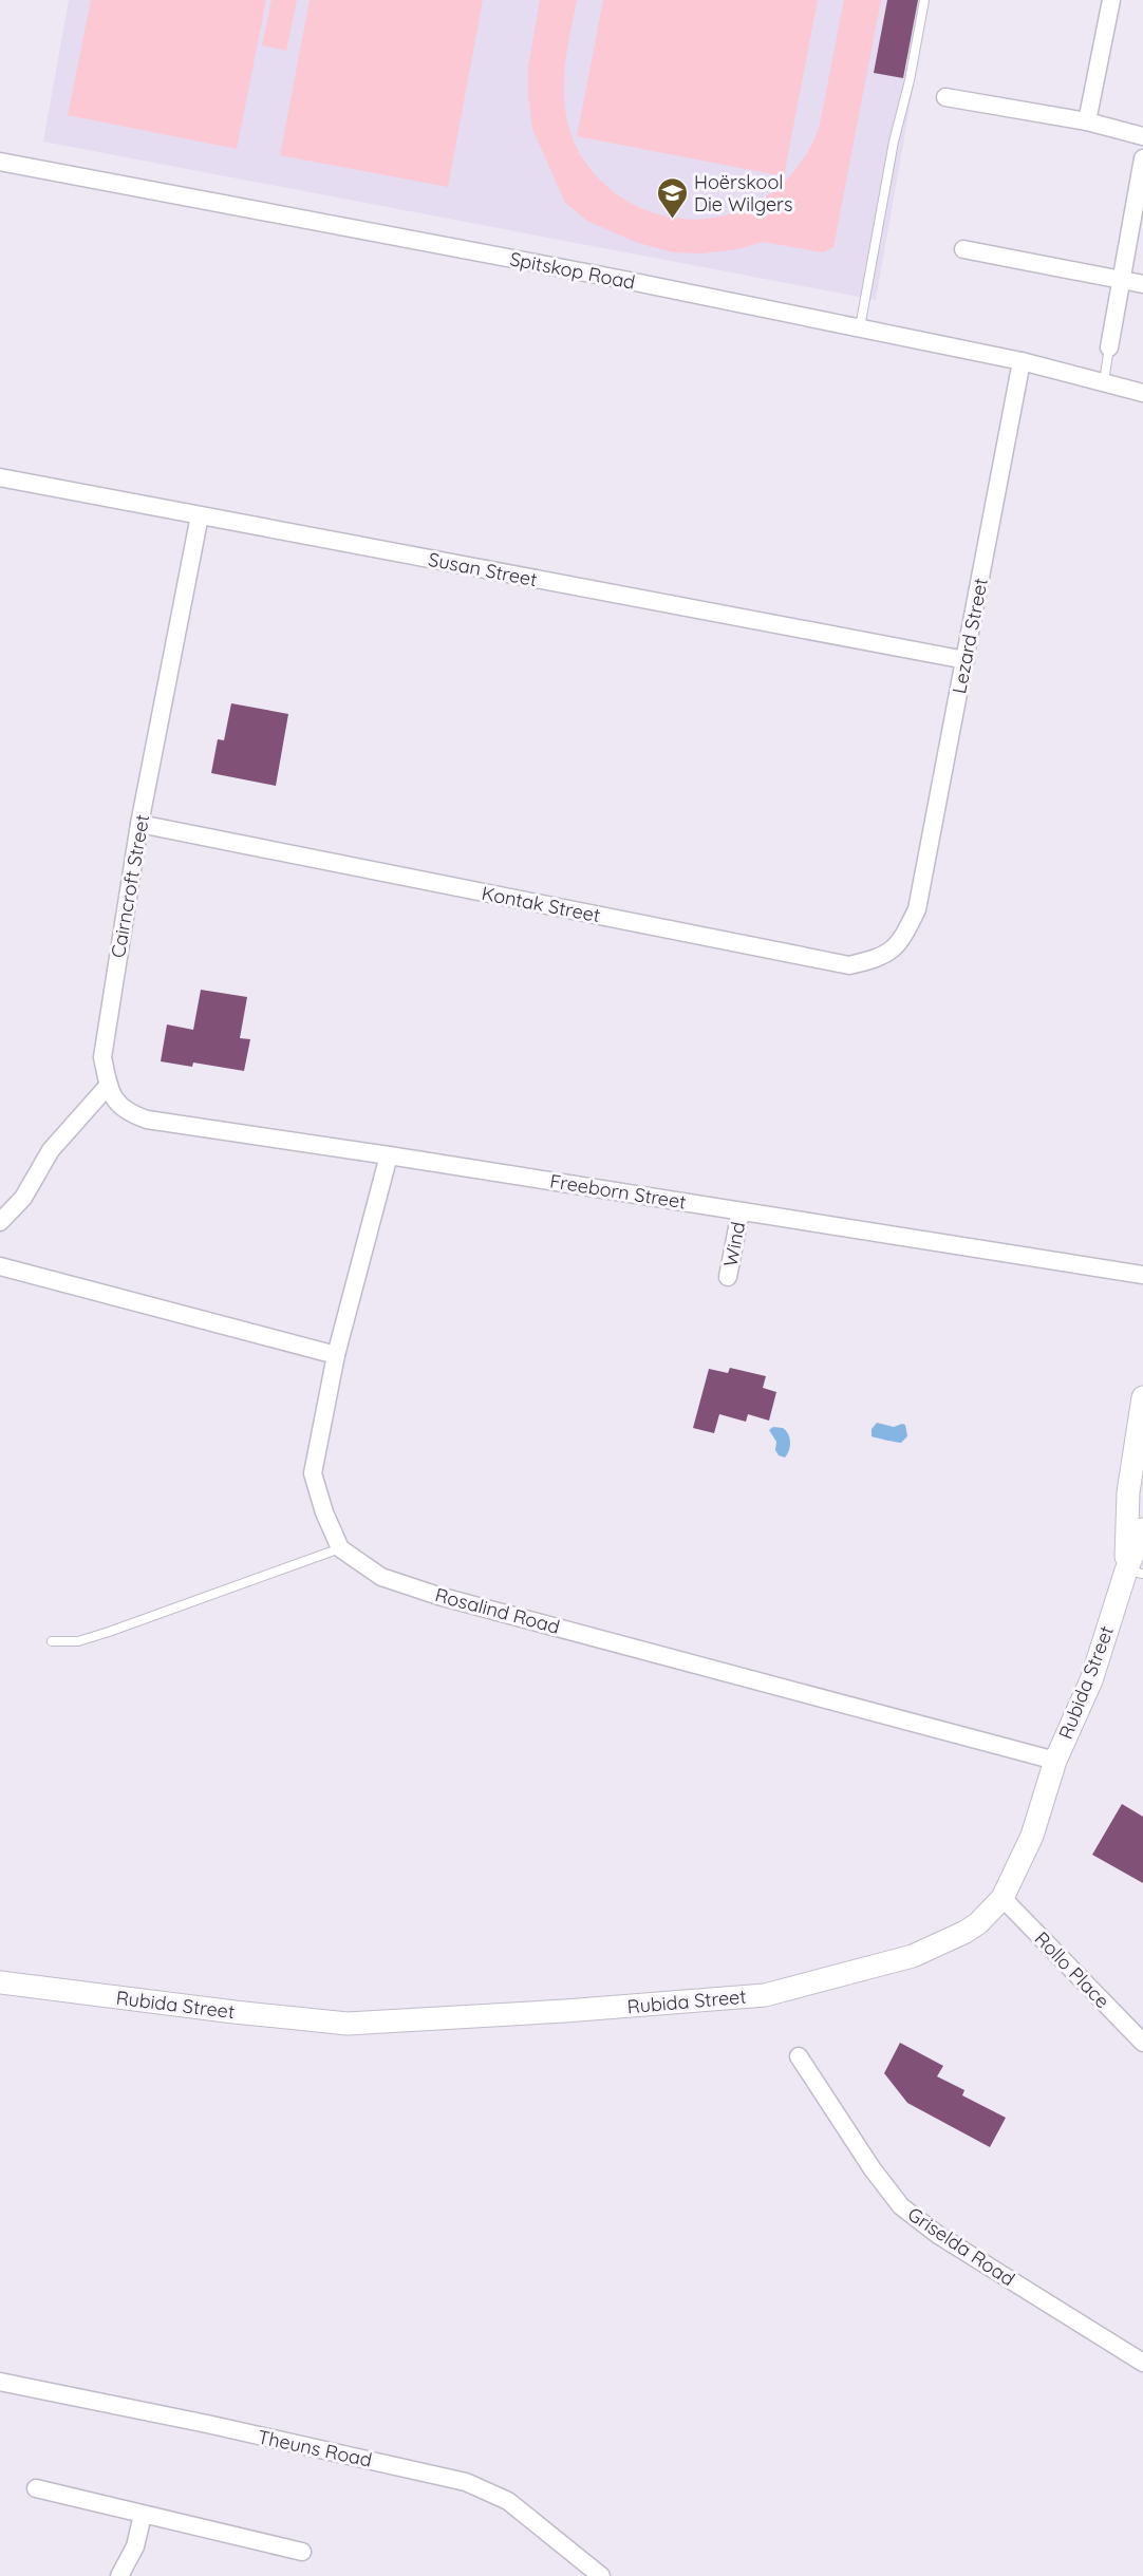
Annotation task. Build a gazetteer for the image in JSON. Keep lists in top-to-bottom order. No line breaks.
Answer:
{"streets":{"street":["Spitskop Road","Susan Street","Lezard Street","Cairncroft Street","Kontak Street","Freeborn Street","Wind","Rosalind Road","Rubida Street","Rollo Place","Griselda Road","Theuns Road"]},"crossings":[["Spitskop Road","Lezard Street"],["Susan Street","Lezard Street"],["Susan Street","Cairncroft Street"],["Lezard Street","Kontak Street"],["Cairncroft Street","Kontak Street"],["Cairncroft Street","Freeborn Street"],["Freeborn Street","Wind"],["Rosalind Road","Rubida Street"],["Rubida Street","Rollo Place"]],"places":{"school or university":["Hoërskool Die Wilgers"]}}
